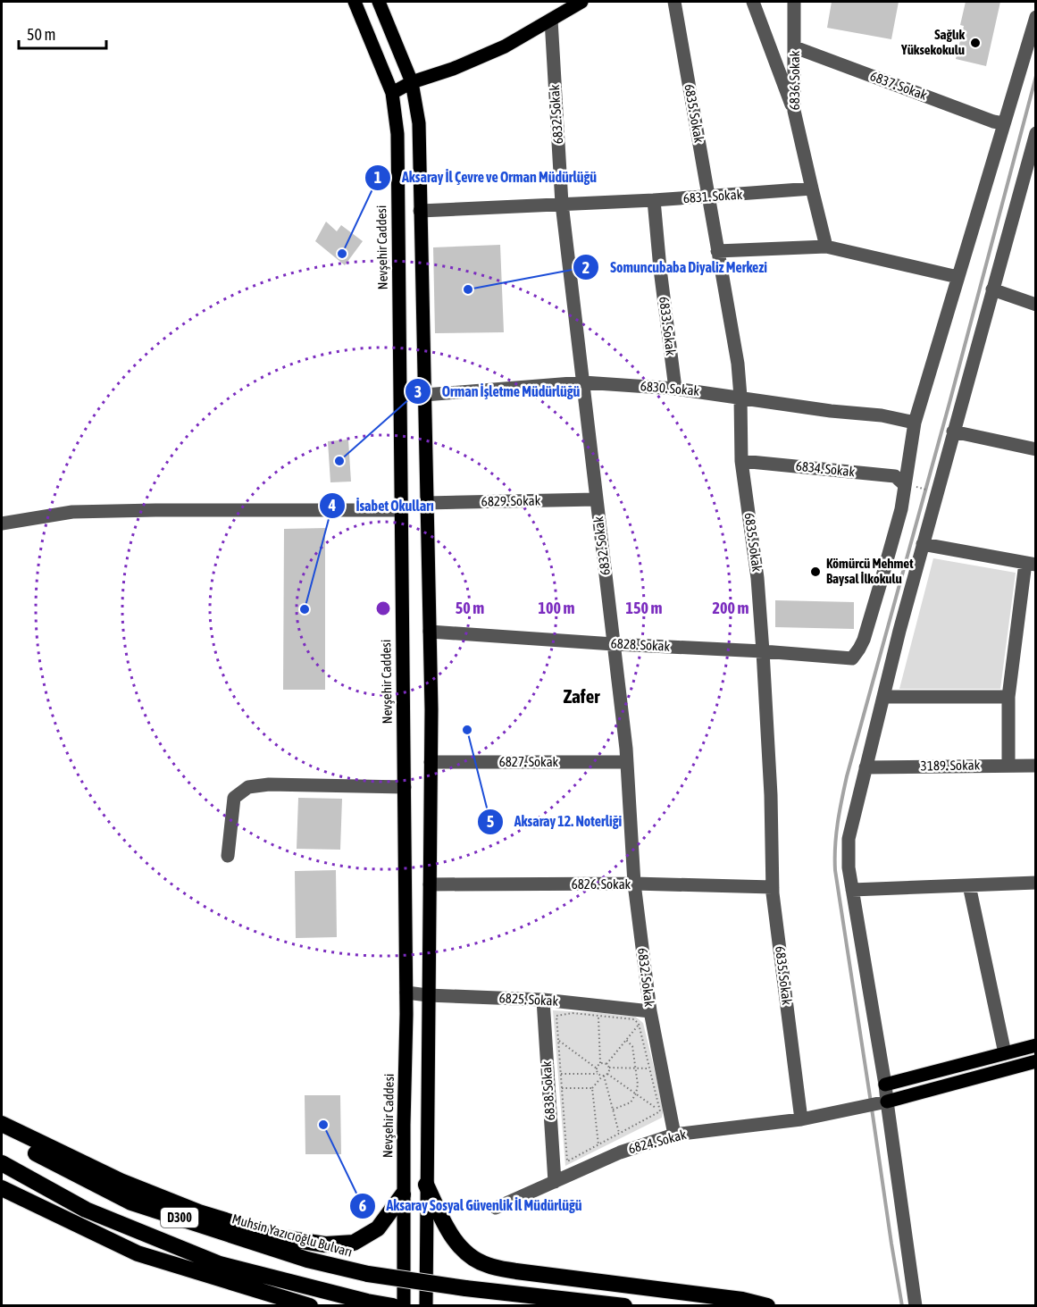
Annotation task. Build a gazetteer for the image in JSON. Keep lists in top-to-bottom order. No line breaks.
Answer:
{"streets":{"highway":["D300","Muhsin Yazıcıoğlu Bulvarı"],"main road":["Nevşehir Caddesi"],"street":["6836. Sokak","6837. Sokak","6835. Sokak","6832. Sokak","6831. Sokak","6833. Sokak","6830. Sokak","6834. Sokak","6829. Sokak","6828. Sokak","6827. Sokak","3189. Sokak","6826. Sokak","6825. Sokak","6838. Sokak","6824. Sokak"]},"crossings":[["6836. Sokak","6837. Sokak"],["6836. Sokak","6831. Sokak"],["6835. Sokak","6831. Sokak"],["6835. Sokak","6830. Sokak"],["6835. Sokak","6834. Sokak"],["6835. Sokak","6828. Sokak"],["6835. Sokak","6826. Sokak"],["6835. Sokak","6824. Sokak"],["6832. Sokak","6831. Sokak"],["6832. Sokak","6830. Sokak"],["6832. Sokak","6829. Sokak"],["6832. Sokak","6828. Sokak"],["6832. Sokak","6827. Sokak"],["6832. Sokak","6826. Sokak"],["6832. Sokak","6825. Sokak"],["6832. Sokak","6824. Sokak"],["6831. Sokak","6833. Sokak"],["Nevşehir Caddesi","6825. Sokak"],["6833. Sokak","6830. Sokak"],["6834. Sokak","6828. Sokak"],["6825. Sokak","6838. Sokak"],["6838. Sokak","6824. Sokak"]],"districts":["Zafer"],"places":["Sağlık Yüksekokulu","Aksaray İl Çevre ve Orman Müdürlüğü","Somuncubaba Diyaliz Merkezi","Orman İşletme Müdürlüğü","Kömürcü Mehmet Baysal İlkokulu","İsabet Okulları","Aksaray 12. Noterliği","Aksaray Sosyal Güvenlik İl Müdürlüğü"],"scale_bar":"50 m","rings":["50 m","100 m","150 m","200 m"]}
